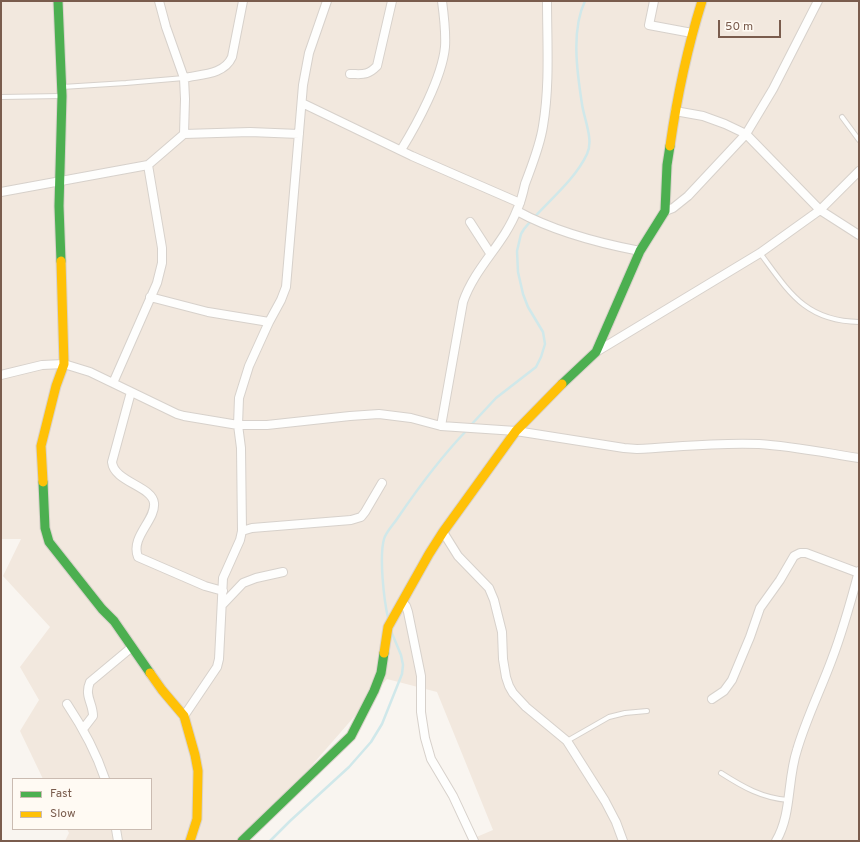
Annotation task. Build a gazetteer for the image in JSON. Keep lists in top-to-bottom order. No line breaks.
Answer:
{"legend":["Fast","Slow"],"scale_bar":"50 m"}
